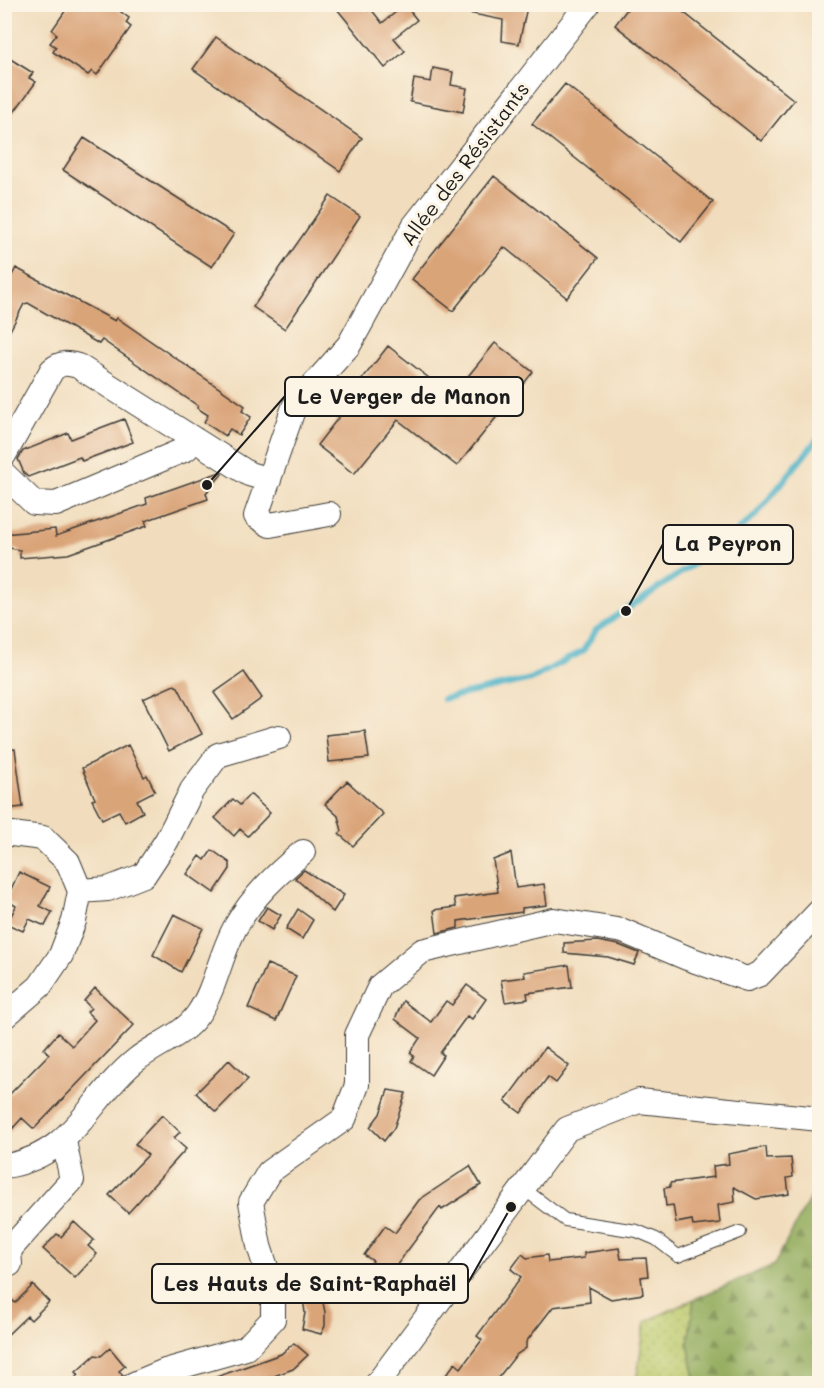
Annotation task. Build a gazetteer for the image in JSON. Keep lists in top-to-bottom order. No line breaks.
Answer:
{"streets":{"street":["Allée des Résistants"]},"places":["Le Verger de Manon","La Peyron","Les Hauts de Saint-Raphaël"]}
